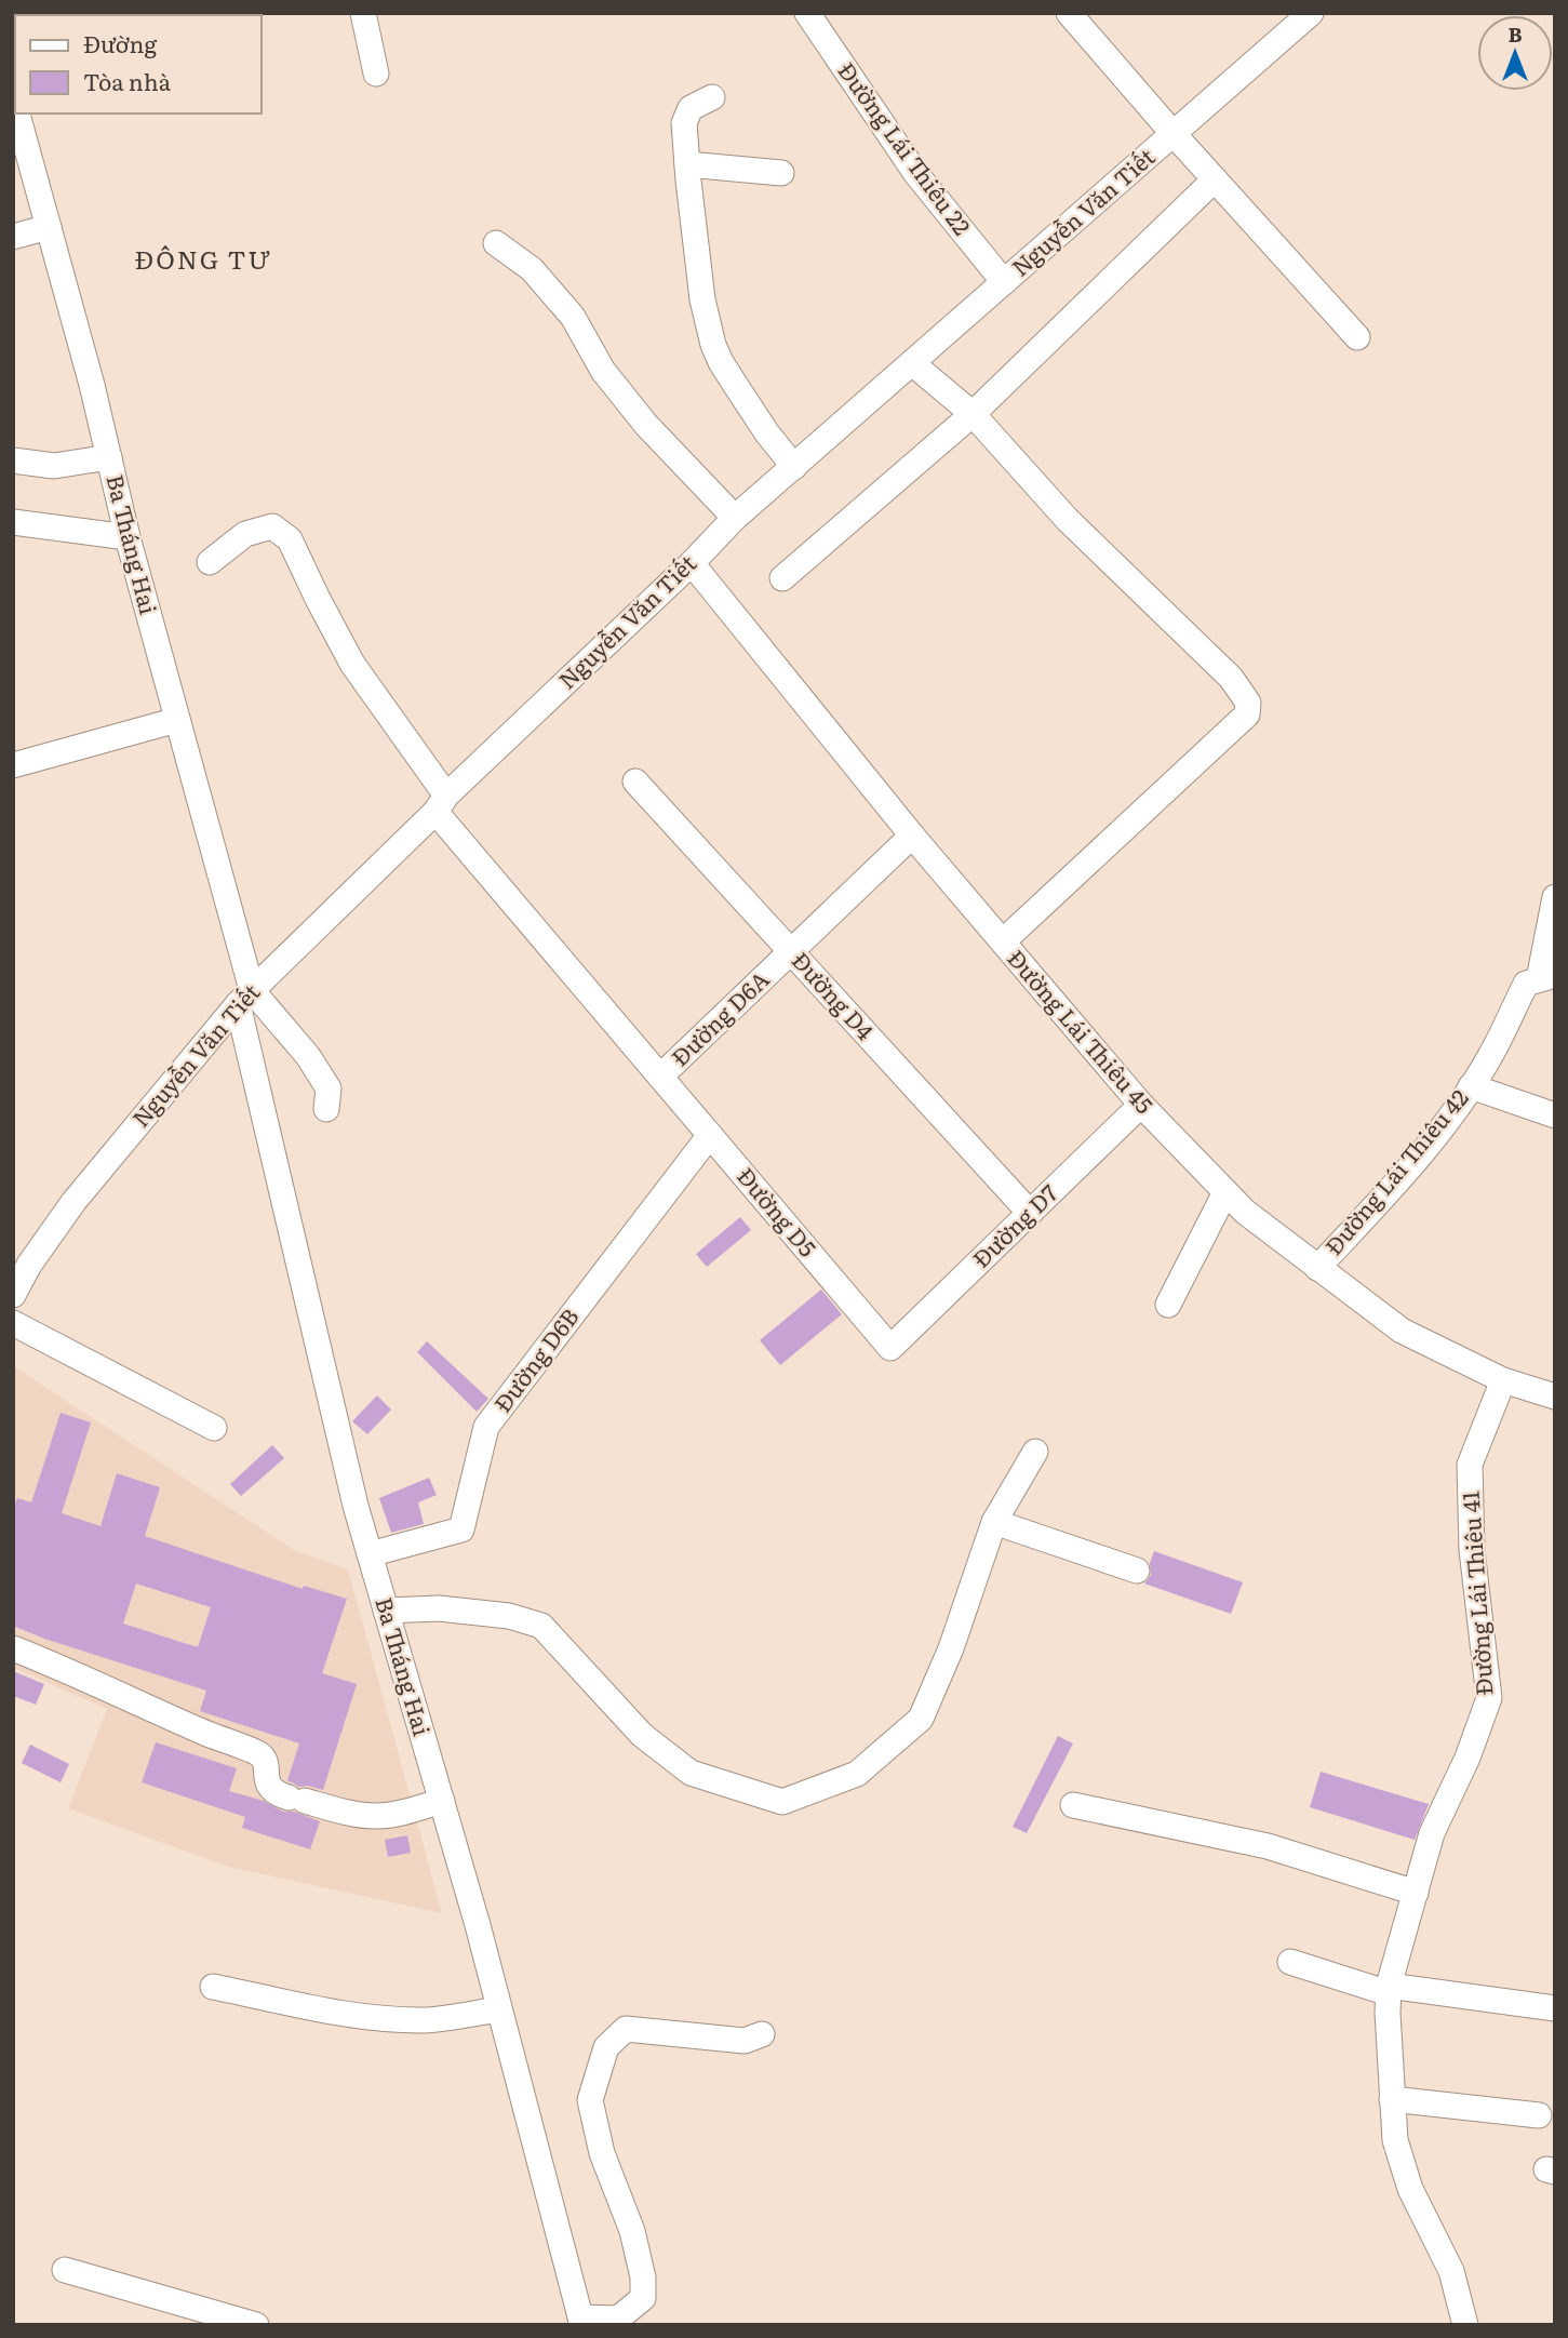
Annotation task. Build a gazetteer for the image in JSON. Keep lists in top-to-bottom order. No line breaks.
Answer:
{"streets":{"street":["Đường Lái Thiêu 22","Nguyễn Văn Tiết","Ba Tháng Hai","Đường D4","Đường D6A","Đường Lái Thiêu 45","Đường Lái Thiêu 42","Đường D5","Đường D7","Đường D6B","Đường Lái Thiêu 41"]},"crossings":[["Đường Lái Thiêu 22","Nguyễn Văn Tiết"],["Nguyễn Văn Tiết","Ba Tháng Hai"],["Nguyễn Văn Tiết","Đường Lái Thiêu 45"],["Nguyễn Văn Tiết","Đường D5"],["Ba Tháng Hai","Đường D6B"],["Đường D4","Đường D6A"],["Đường D4","Đường D7"],["Đường D6A","Đường Lái Thiêu 45"],["Đường D6A","Đường D5"],["Đường Lái Thiêu 45","Đường Lái Thiêu 42"],["Đường Lái Thiêu 45","Đường D7"],["Đường Lái Thiêu 45","Đường Lái Thiêu 41"],["Đường D5","Đường D7"],["Đường D5","Đường D6B"]],"districts":["ĐÔNG TƯ"],"legend":["Đường","Tòa nhà"],"north":"top"}
